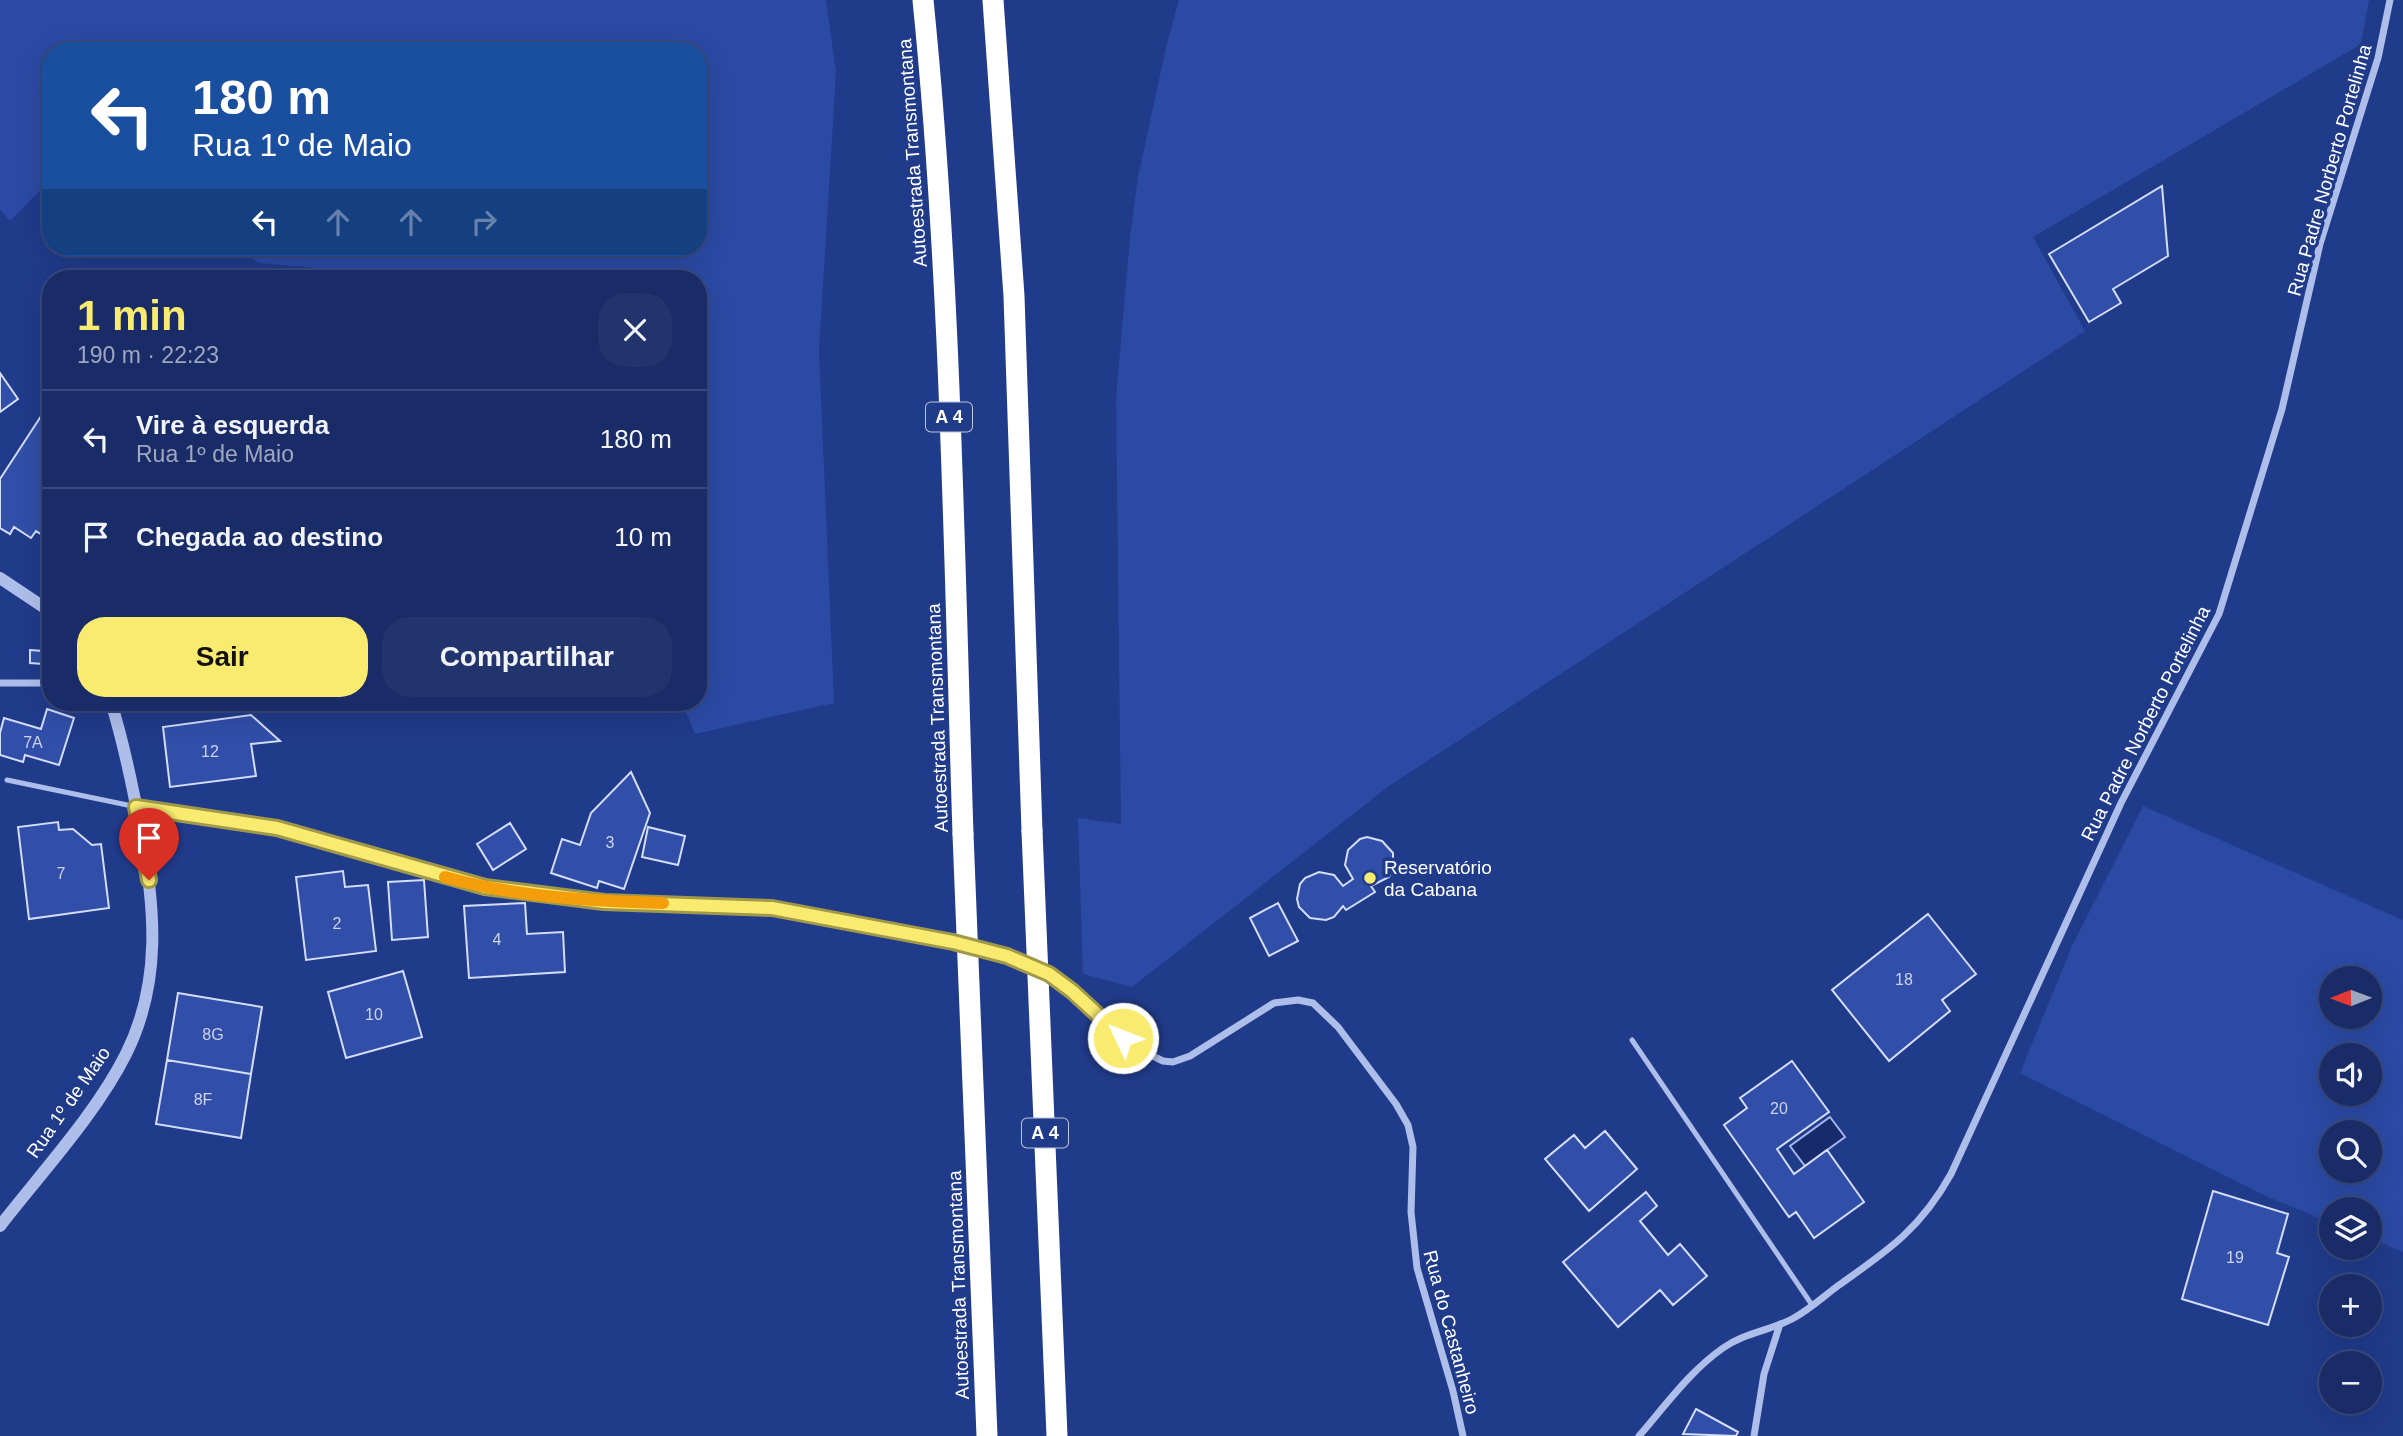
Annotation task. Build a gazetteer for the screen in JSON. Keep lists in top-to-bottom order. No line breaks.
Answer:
{"streets":{"highway":["Autoestrada Transmontana","A 4"],"street":["Rua Padre Norberto Portelinha","Rua 1º de Maio","Rua do Castanheiro"]},"crossings":[["Rua 1º de Maio","Rua do Castanheiro"]],"places":["Reservatório da Cabana"],"house_numbers":["7A","12","3","7","2","4","18","10","8G","8F","20","19"],"north":"left","page":{"turn":["180 m","Rua 1º de Maio"],"heading":["1 min","190 m · 22:23"],"list":[{"name":"Vire à esquerda","note":"Rua 1º de Maio","value":"180 m"},{"name":"Chegada ao destino","value":"10 m"}],"buttons":["Sair","Compartilhar"],"map_buttons":["+","−"]}}
